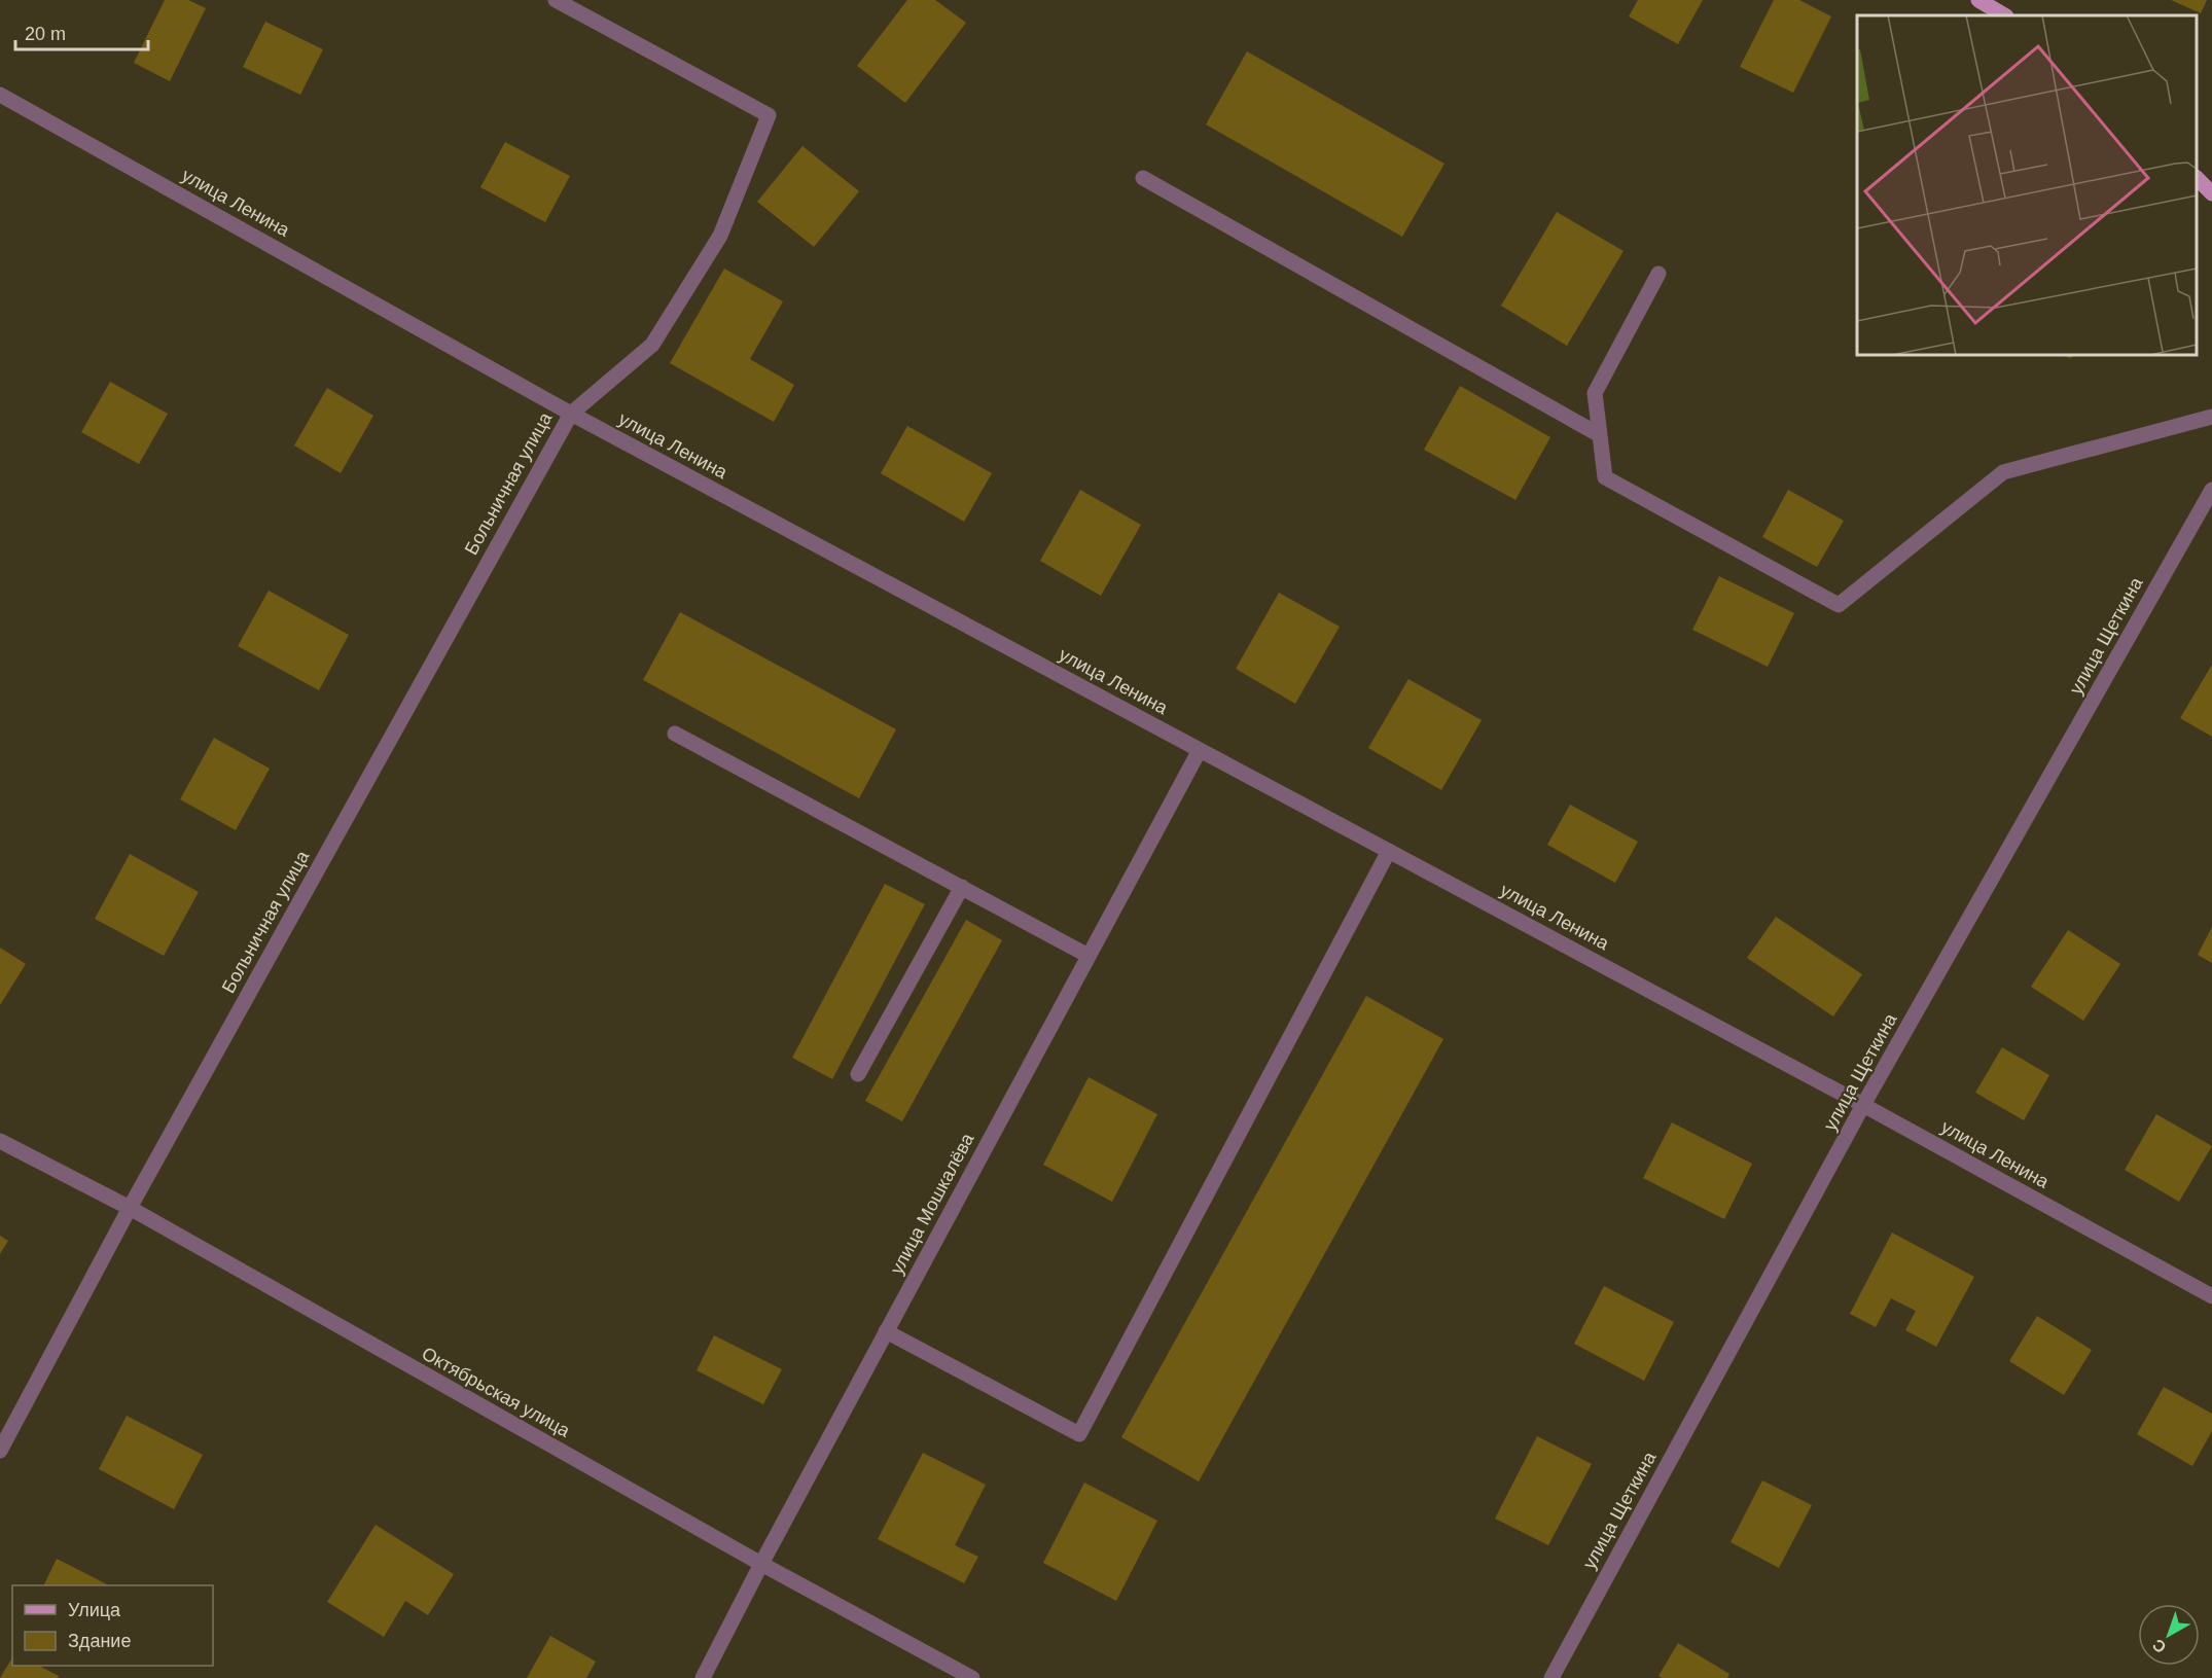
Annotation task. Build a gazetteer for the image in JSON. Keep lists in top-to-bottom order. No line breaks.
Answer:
{"streets":{"street":["улица Ленина","Больничная улица","улица Щеткина","улица Мошкалёва","Октябрьская улица"]},"crossings":[["улица Ленина","Больничная улица"],["улица Ленина","улица Щеткина"],["улица Ленина","улица Мошкалёва"],["Больничная улица","Октябрьская улица"],["улица Мошкалёва","Октябрьская улица"]],"legend":["Улица","Здание"],"scale_bar":"20 m","north":"bottom left"}
